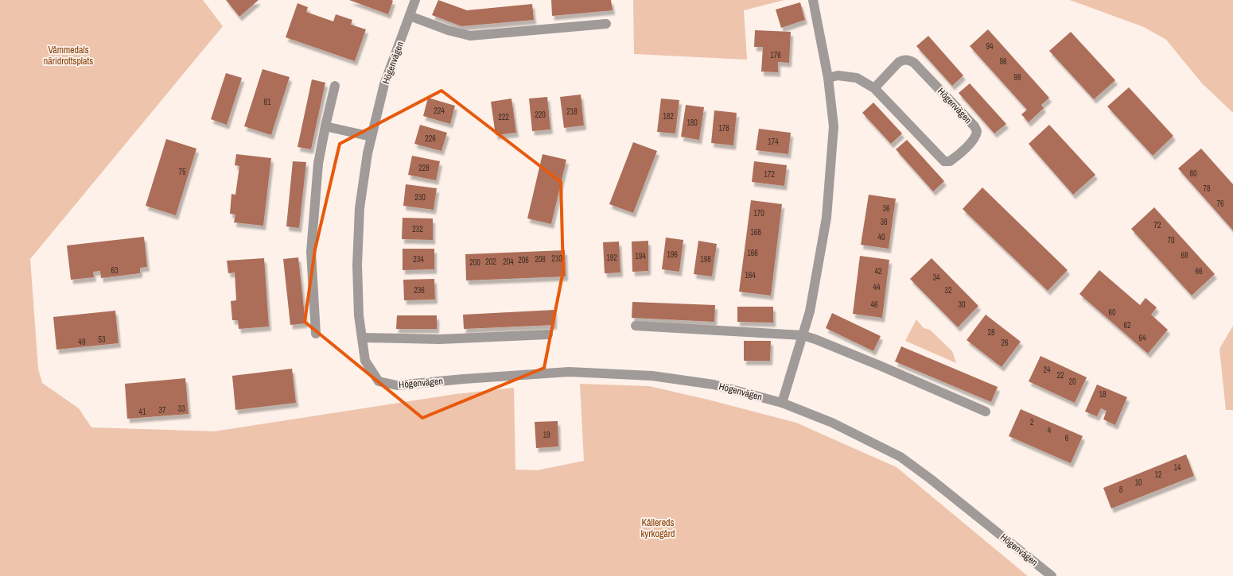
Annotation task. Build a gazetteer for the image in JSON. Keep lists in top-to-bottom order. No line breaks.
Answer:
{"streets":{"street":["Högenvägen"]},"parks":["Våmmedals näridrottsplats","Kållereds kyrkogård"],"house_numbers":["94","176","96","98","81","224","218","220","182","222","180","178","226","174","228","75","80","172","78","230","76","36","170","38","72","232","168","40","70","166","196","68","194","192","210","234","208","198","206","202","204","200","63","42","66","164","34","44","236","32","46","30","60","62","28","64","53","49","26","24","22","20","18","33","37","41","2","4","19","6","14","12","10","8"]}
